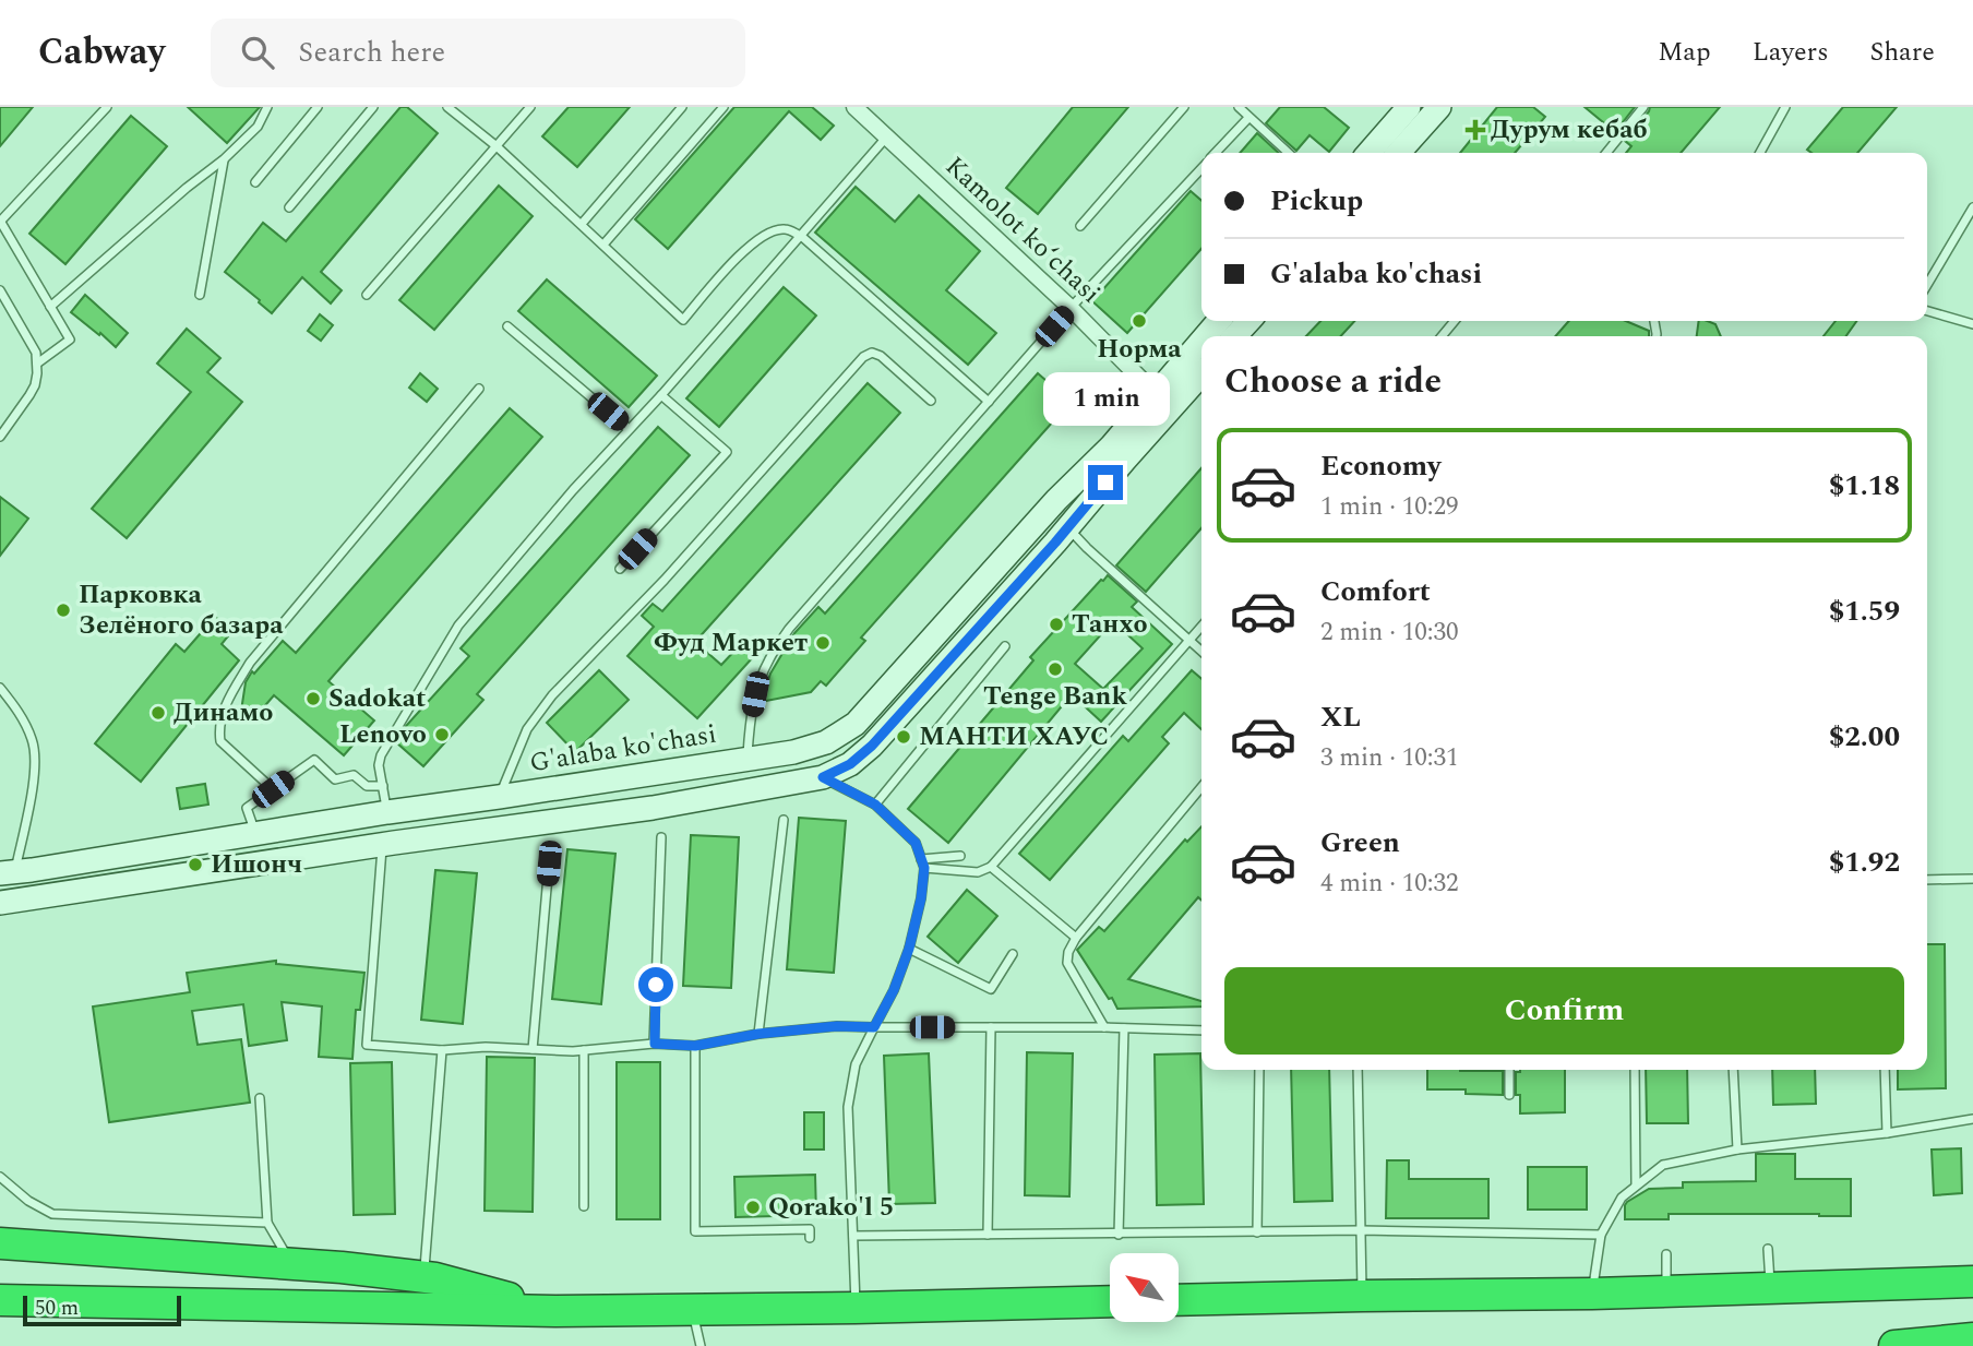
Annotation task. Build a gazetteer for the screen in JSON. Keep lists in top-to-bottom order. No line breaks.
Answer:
{"streets":{"main road":["G'alaba ko'chasi"],"street":["Kamolot koʻchasi"]},"crossings":[["Kamolot koʻchasi","G'alaba ko'chasi"]],"places":{"health":["Дурум кебаб"],"other":["Норма","Парковка Зелёного базара","Танхо","Фуд Маркет","Tenge Bank","Sadokat","Динамо","Lenovo","МАНТИ ХАУС","Ишонч","Qorako'l 5"]},"scale_bar":"50 m","north":"top left","page":{"header":"Cabway","search":"Search here","nav":["Map","Layers","Share"],"banner":["Pickup","G'alaba ko'chasi"],"heading":"Choose a ride","bubble":"1 min","list":[{"name":"Economy","note":"1 min · 10:29","value":"$1.18"},{"name":"Comfort","note":"2 min · 10:30","value":"$1.59"},{"name":"XL","note":"3 min · 10:31","value":"$2.00"},{"name":"Green","note":"4 min · 10:32","value":"$1.92"}],"buttons":"Confirm","scale":"50 m"}}
